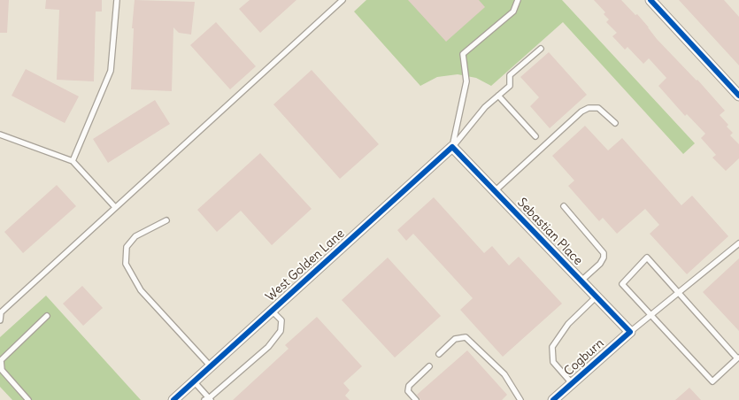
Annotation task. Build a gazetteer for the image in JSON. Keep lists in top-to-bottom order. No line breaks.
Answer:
{"streets":{"street":["Sebastian Place","West Golden Lane","Cogburn"]},"crossings":[["Sebastian Place","West Golden Lane"],["Sebastian Place","Cogburn"]]}
